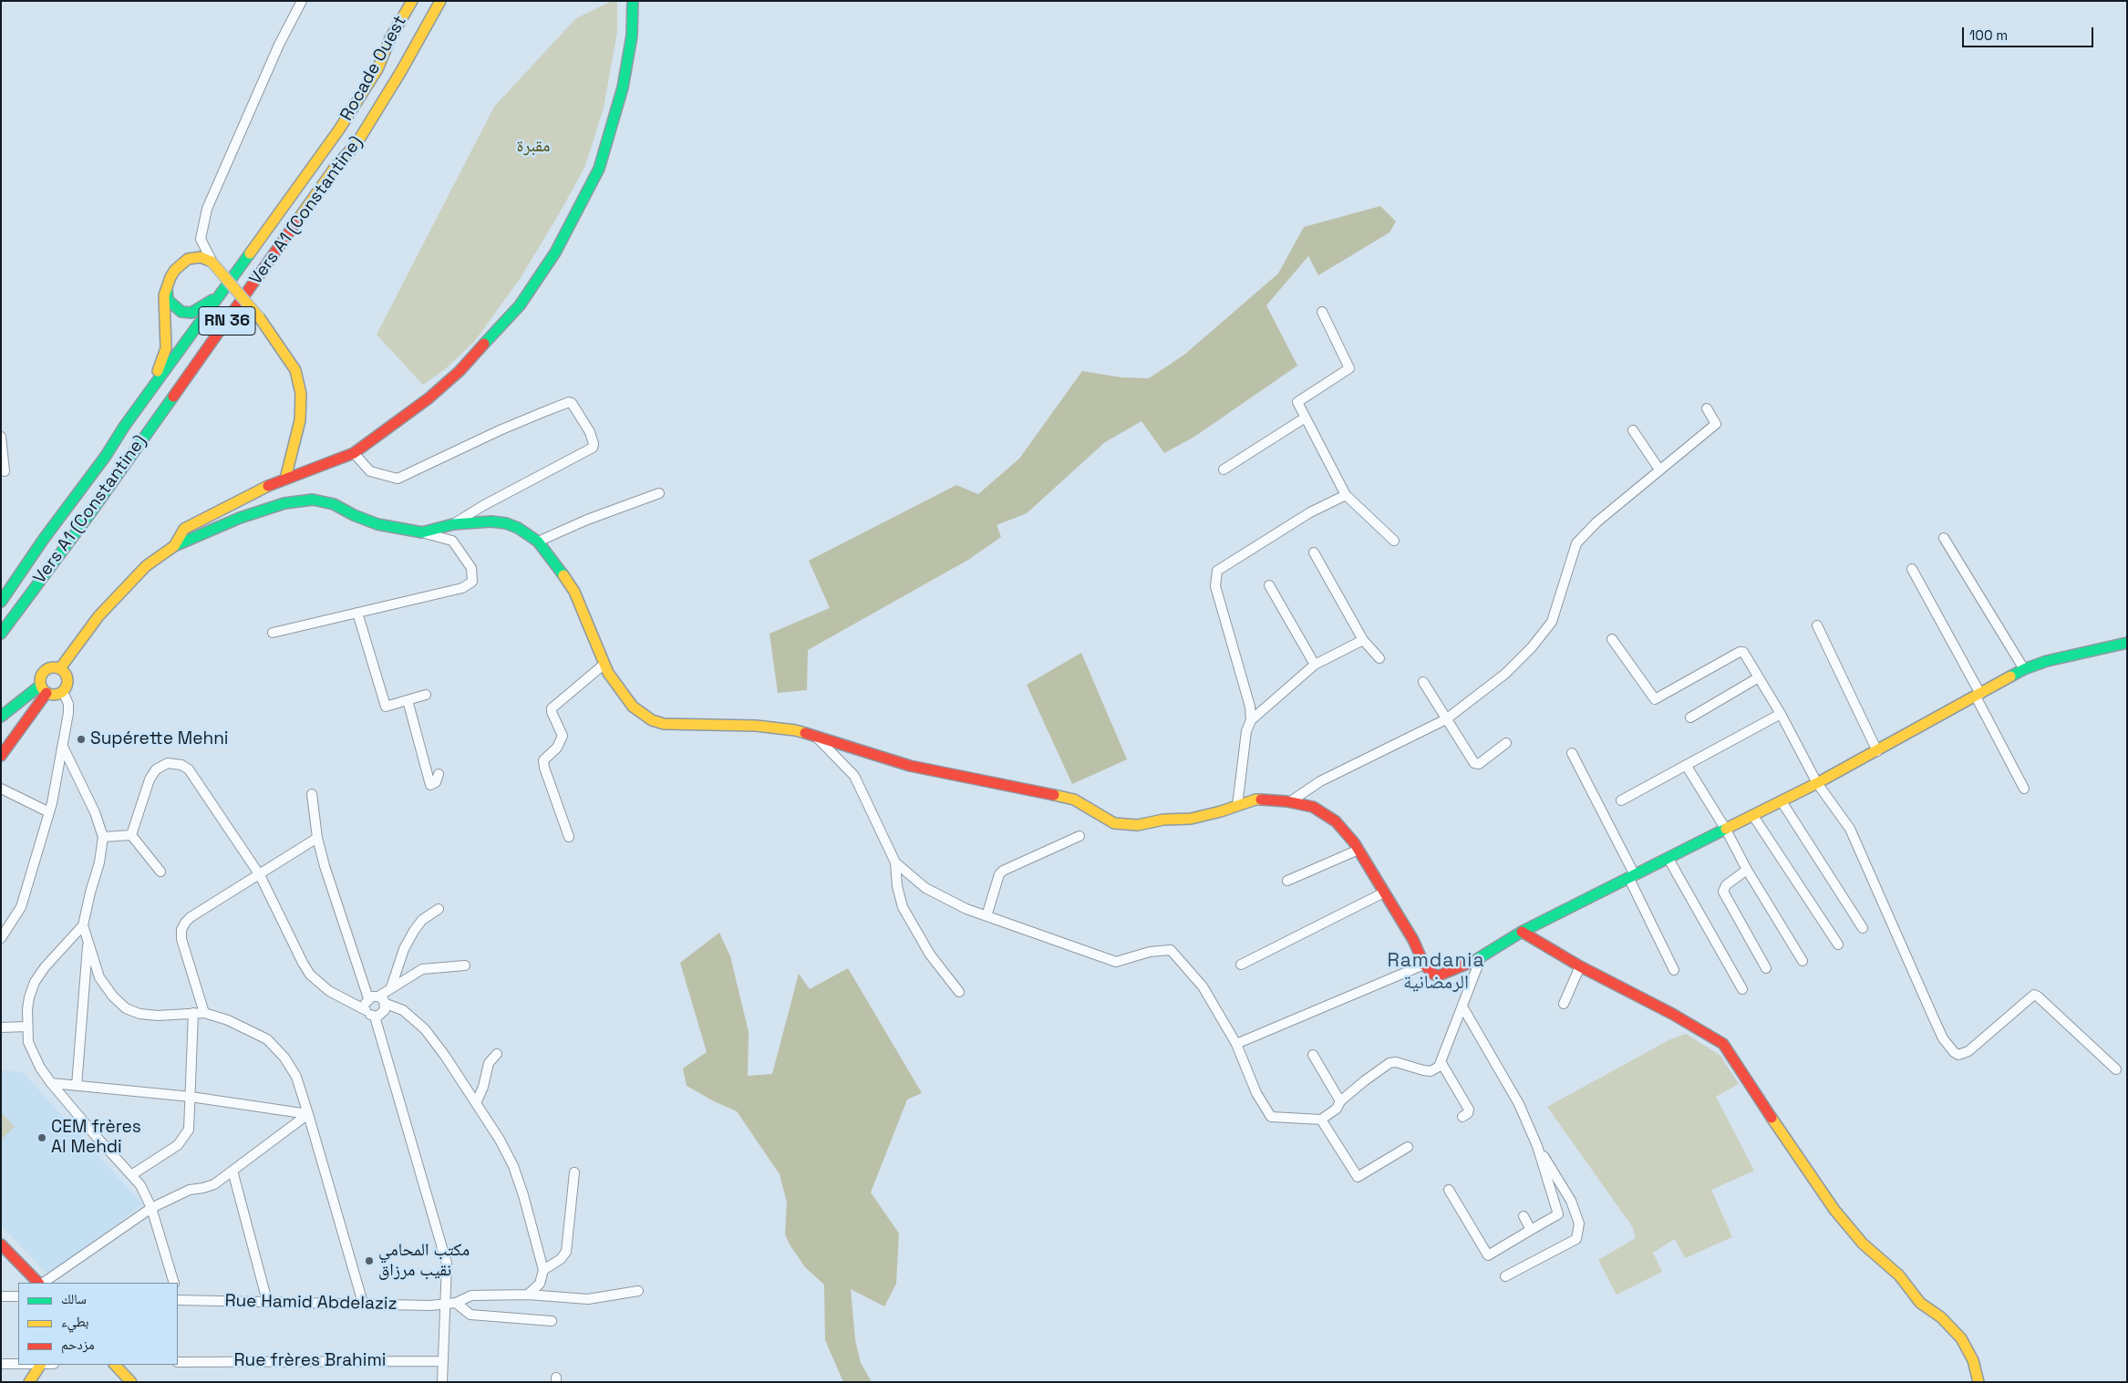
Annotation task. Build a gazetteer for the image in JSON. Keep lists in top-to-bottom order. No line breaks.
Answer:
{"streets":{"main road":["Rocade Ouest","Vers A1 (Constantine)","RN 36"],"street":["Rue Hamid Abdelaziz","Rue frères Brahimi"]},"districts":["Ramdania الرمضانية"],"parks":["مقبرة"],"places":["Supérette Mehni","CEM frères Al Mehdi","مكتب المحامي نقيب مرزاق"],"legend":["سالك","بطيء","مزدحم"],"scale_bar":"100 m"}
